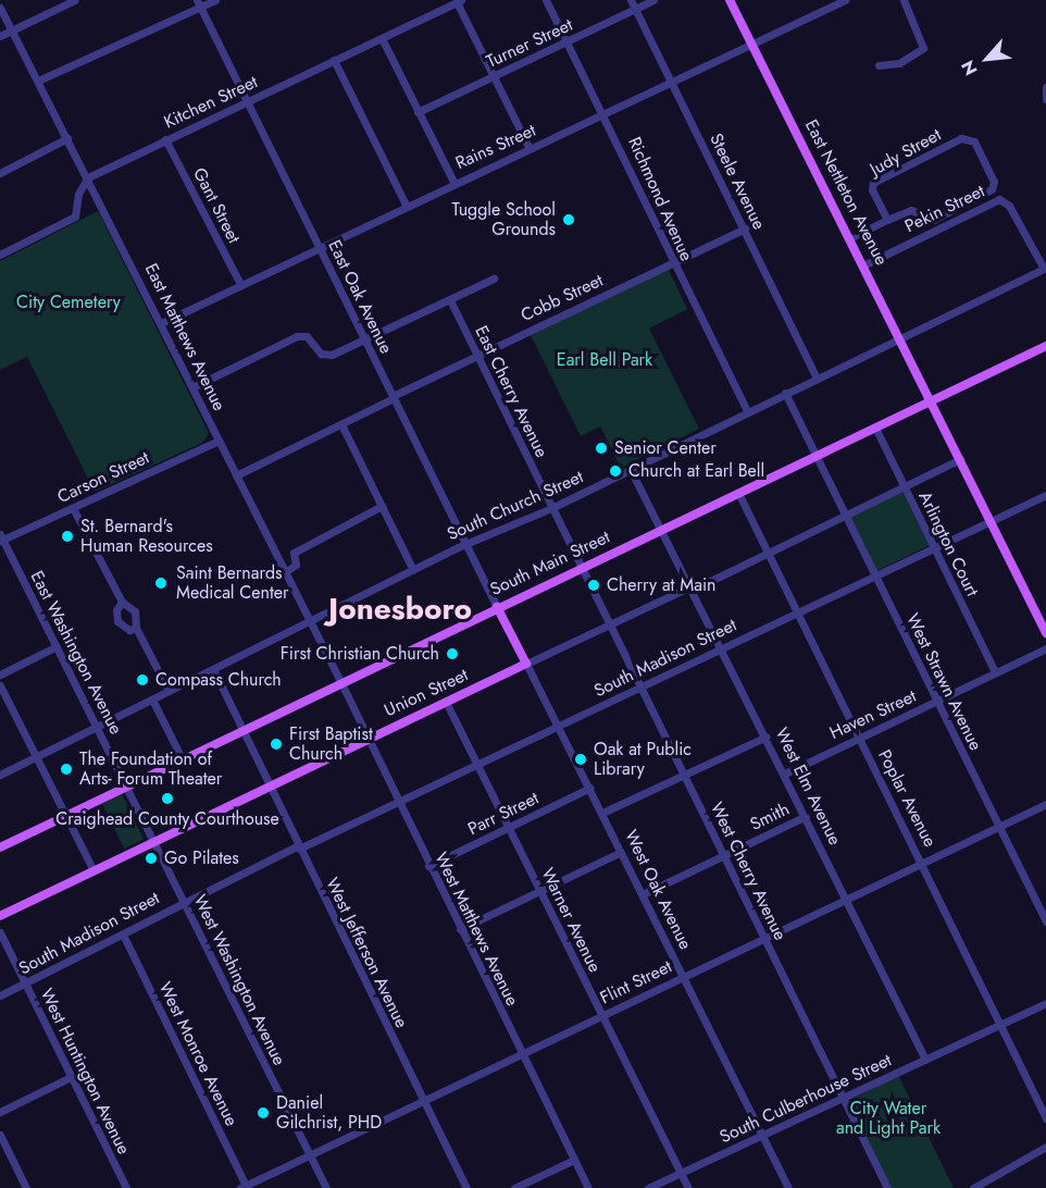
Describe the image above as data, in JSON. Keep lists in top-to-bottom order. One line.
{"streets":{"main road":["East Nettleton Avenue","South Main Street","Union Street","West Oak Avenue"],"street":["Turner Street","Kitchen Street","Rains Street","Judy Street","Steele Avenue","Richmond Avenue","Gant Street","Pekin Street","East Oak Avenue","Cobb Street","East Matthews Avenue","East Cherry Avenue","Carson Street","South Church Street","Arlington Court","East Washington Avenue","South Madison Street","West Strawn Avenue","Haven Street","West Elm Avenue","Poplar Avenue","Parr Street","Smith","West Cherry Avenue","Warner Avenue","West Matthews Avenue","West Jefferson Avenue","West Washington Avenue","Flint Street","West Monroe Avenue","West Huntington Avenue","South Culberhouse Street"]},"crossings":[["Turner Street","Steele Avenue"],["Turner Street","Richmond Avenue"],["Kitchen Street","Gant Street"],["Kitchen Street","East Oak Avenue"],["Kitchen Street","East Matthews Avenue"],["Rains Street","Steele Avenue"],["Rains Street","East Nettleton Avenue"],["Rains Street","Richmond Avenue"],["Rains Street","Gant Street"],["Rains Street","East Oak Avenue"],["Rains Street","East Matthews Avenue"],["Judy Street","East Nettleton Avenue"],["Steele Avenue","Cobb Street"],["Steele Avenue","South Church Street"],["East Nettleton Avenue","Pekin Street"],["East Nettleton Avenue","South Church Street"],["East Nettleton Avenue","South Main Street"],["East Nettleton Avenue","South Madison Street"],["East Nettleton Avenue","Union Street"],["Richmond Avenue","Cobb Street"],["Richmond Avenue","South Church Street"],["Pekin Street","South Church Street"],["East Oak Avenue","Cobb Street"],["East Oak Avenue","South Church Street"],["East Oak Avenue","South Main Street"],["East Oak Avenue","West Oak Avenue"],["Cobb Street","East Matthews Avenue"],["Cobb Street","East Cherry Avenue"],["East Matthews Avenue","Carson Street"],["East Matthews Avenue","South Church Street"],["East Matthews Avenue","South Main Street"],["East Matthews Avenue","West Matthews Avenue"],["East Cherry Avenue","South Church Street"],["East Cherry Avenue","South Main Street"],["East Cherry Avenue","West Cherry Avenue"],["Carson Street","East Washington Avenue"],["South Church Street","East Washington Avenue"],["South Church Street","West Strawn Avenue"],["South Church Street","West Elm Avenue"],["South Church Street","West Jefferson Avenue"],["Arlington Court","South Main Street"],["Arlington Court","South Madison Street"],["Arlington Court","Union Street"],["Arlington Court","Haven Street"],["South Main Street","East Washington Avenue"],["South Main Street","West Strawn Avenue"],["South Main Street","West Elm Avenue"],["South Main Street","Poplar Avenue"],["South Main Street","West Cherry Avenue"],["South Main Street","West Oak Avenue"],["South Main Street","West Matthews Avenue"],["South Main Street","West Jefferson Avenue"],["South Main Street","West Washington Avenue"],["East Washington Avenue","West Washington Avenue"],["South Madison Street","West Strawn Avenue"],["South Madison Street","West Elm Avenue"],["South Madison Street","Poplar Avenue"],["South Madison Street","West Cherry Avenue"],["South Madison Street","West Oak Avenue"],["South Madison Street","Warner Avenue"],["South Madison Street","West Matthews Avenue"],["South Madison Street","West Jefferson Avenue"],["South Madison Street","West Washington Avenue"],["South Madison Street","West Monroe Avenue"],["South Madison Street","West Huntington Avenue"],["West Strawn Avenue","Union Street"],["West Strawn Avenue","Haven Street"],["West Strawn Avenue","Flint Street"],["Union Street","West Elm Avenue"],["Union Street","Poplar Avenue"],["Union Street","West Cherry Avenue"],["Union Street","West Oak Avenue"],["Union Street","Warner Avenue"],["Union Street","West Matthews Avenue"],["Union Street","West Jefferson Avenue"],["Union Street","West Washington Avenue"],["Haven Street","West Elm Avenue"],["Haven Street","Poplar Avenue"],["West Elm Avenue","Smith"],["West Elm Avenue","Flint Street"],["West Elm Avenue","South Culberhouse Street"],["Poplar Avenue","Flint Street"],["Poplar Avenue","South Culberhouse Street"],["Parr Street","West Oak Avenue"],["Parr Street","Warner Avenue"],["Parr Street","West Matthews Avenue"],["Smith","West Cherry Avenue"],["Smith","West Oak Avenue"],["West Cherry Avenue","Flint Street"],["West Cherry Avenue","South Culberhouse Street"],["West Oak Avenue","Flint Street"],["West Oak Avenue","South Culberhouse Street"],["Warner Avenue","Flint Street"],["Warner Avenue","South Culberhouse Street"],["West Matthews Avenue","Flint Street"],["West Jefferson Avenue","Flint Street"],["West Washington Avenue","Flint Street"],["Flint Street","West Monroe Avenue"]],"districts":["Jonesboro"],"parks":["City Cemetery","Earl Bell Park","City Water and Light Park"],"places":["Tuggle School Grounds","Senior Center","Church at Earl Bell","St. Bernard's Human Resources","Saint Bernards Medical Center","Cherry at Main","First Christian Church","Compass Church","First Baptist Church","Oak at Public Library","The Foundation of Arts- Forum Theater","Craighead County Courthouse","Go Pilates","Daniel Gilchrist, PHD"],"north":"bottom left"}
